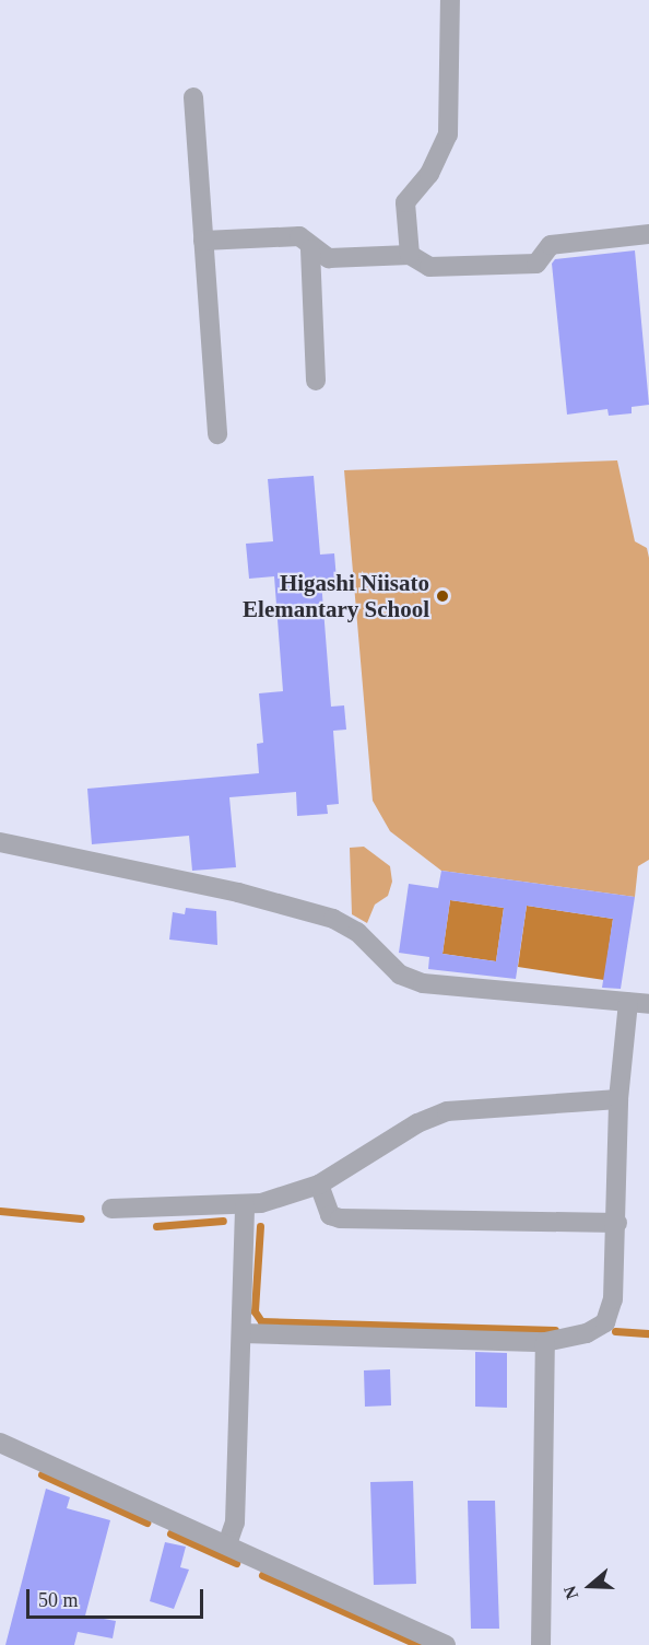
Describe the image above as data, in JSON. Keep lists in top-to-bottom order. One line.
{"places":["Higashi Niisato Elemantary School"],"scale_bar":"50 m","north":"left"}
